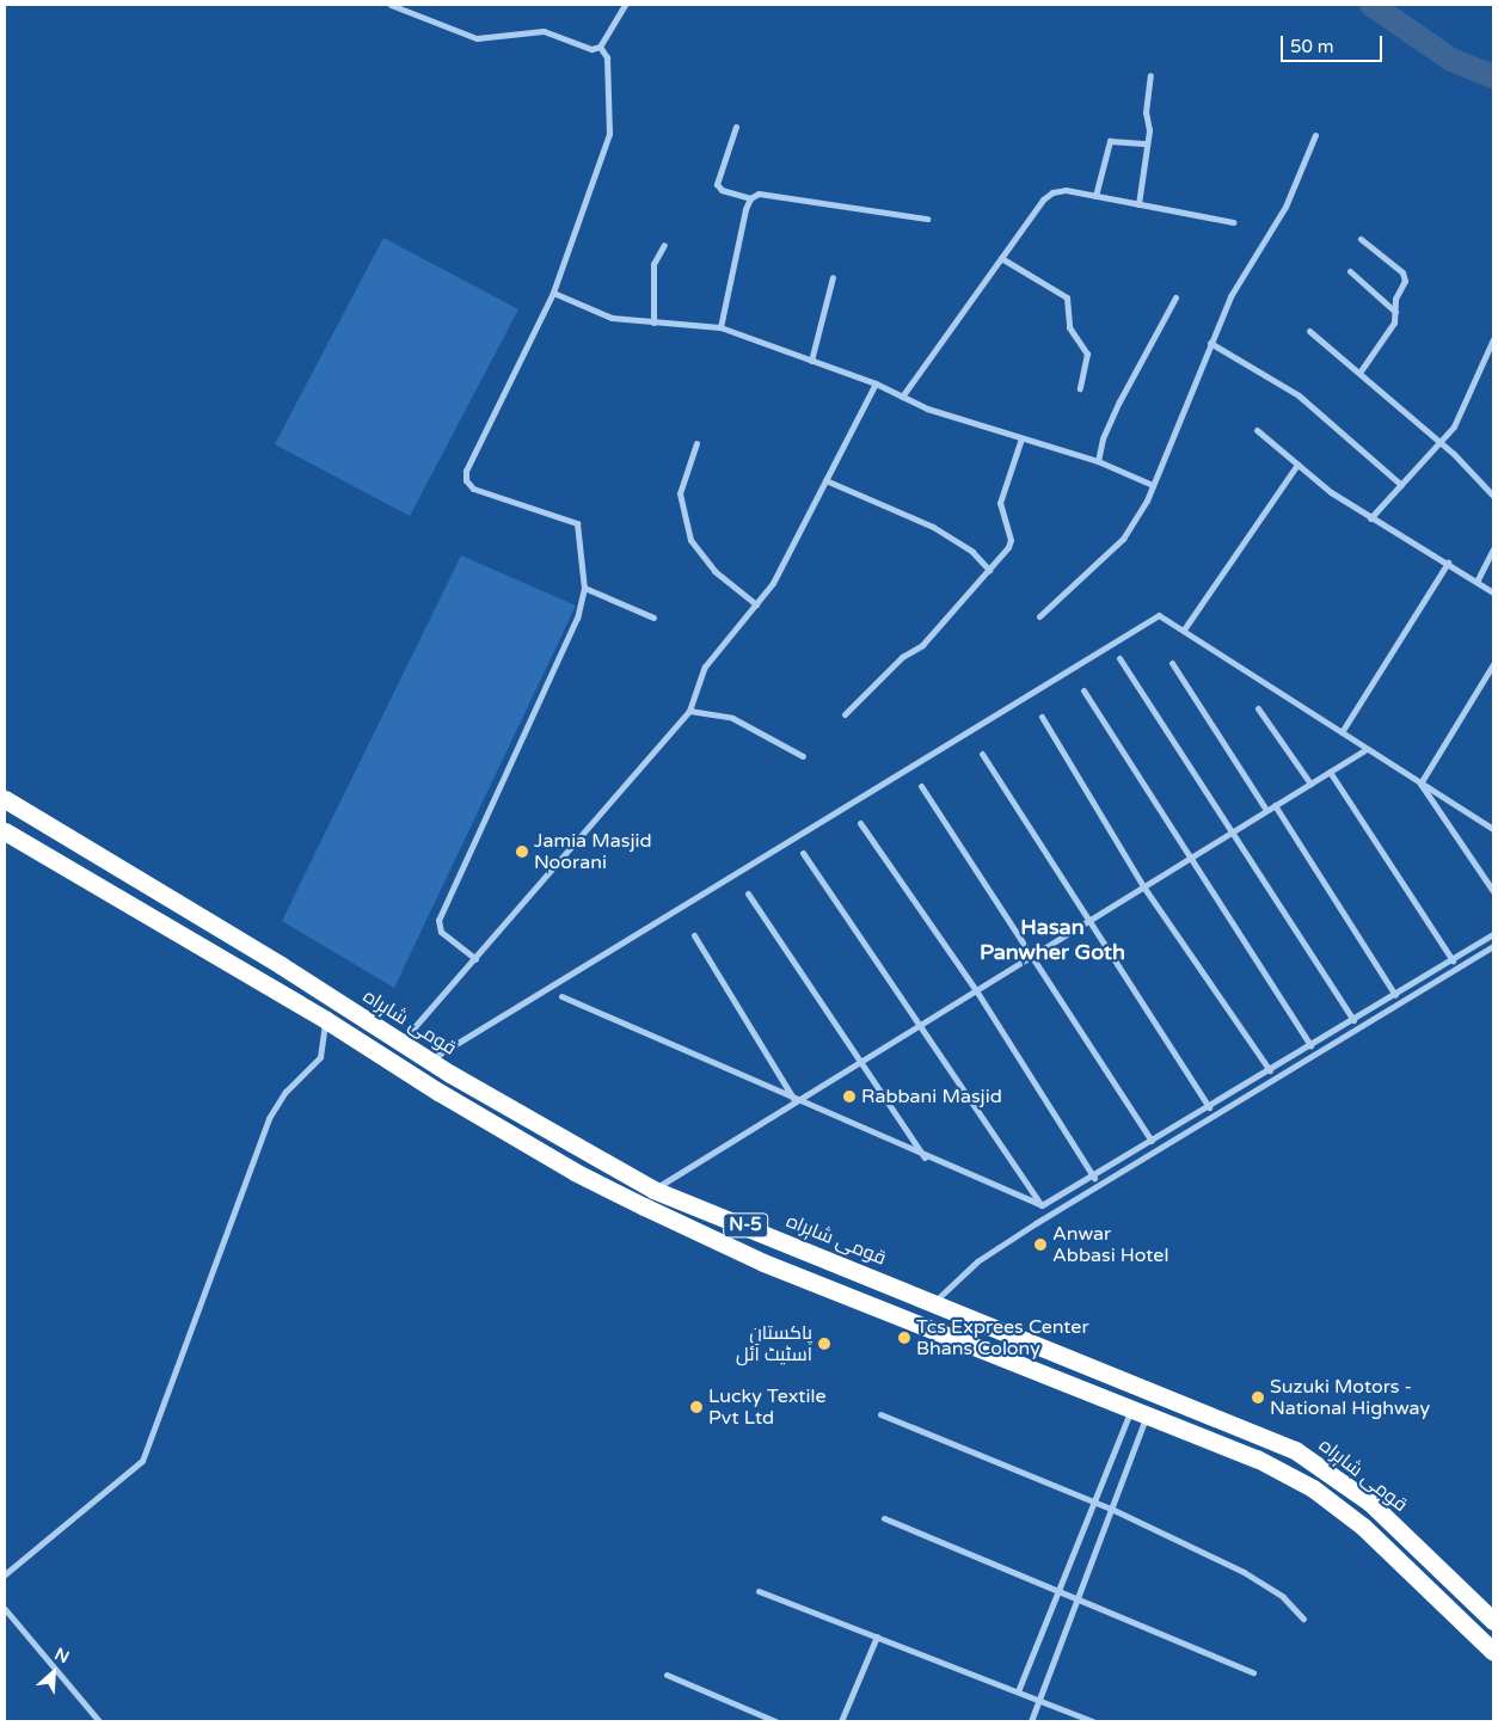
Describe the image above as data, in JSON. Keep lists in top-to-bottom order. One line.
{"streets":{"highway":["قومی شاہراہ","N-5"]},"districts":["Hasan Panwher Goth"],"places":["Jamia Masjid Noorani","Rabbani Masjid","Anwar Abbasi Hotel","Tcs Exprees Center Bhans Colony","پاکستان اسٹیٹ آئل","Suzuki Motors - National Highway","Lucky Textile Pvt Ltd"],"scale_bar":"50 m","north":"top right"}
